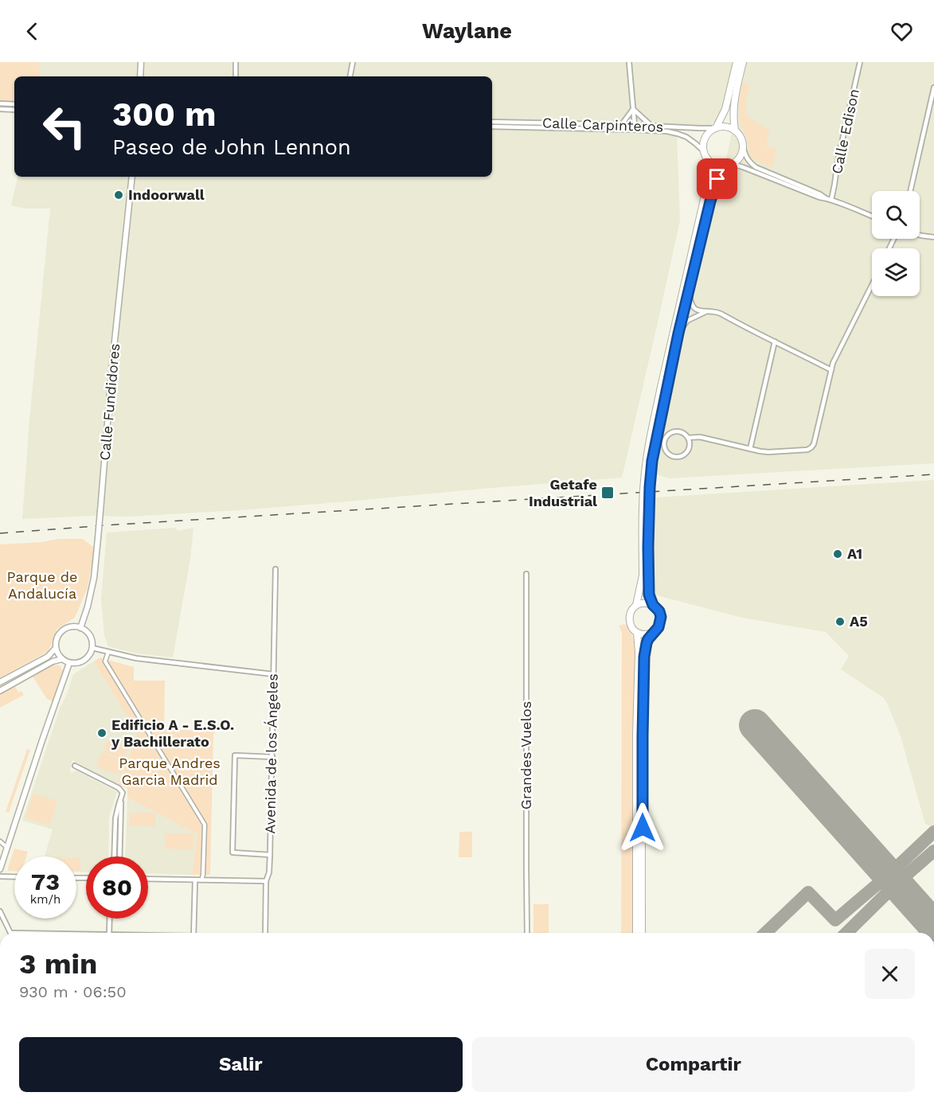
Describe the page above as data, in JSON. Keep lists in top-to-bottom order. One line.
{"streets":{"street":["Calle Carpinteros","Calle Edison","Calle Fundidores","Avenida de los Ángeles","Grandes Vuelos"]},"parks":["Parque de Andalucía","Parque Andres Garcia Madrid"],"places":{"other":["Indoorwall","A1","A5","Edificio A - E.S.O. y Bachillerato"],"transit":["Getafe Industrial"]},"page":{"header":"Waylane","turn":["300 m","Paseo de John Lennon"],"speed":"73 km/h","limit":"80","heading":["3 min","930 m · 06:50"],"buttons":["Salir","Compartir"]}}
